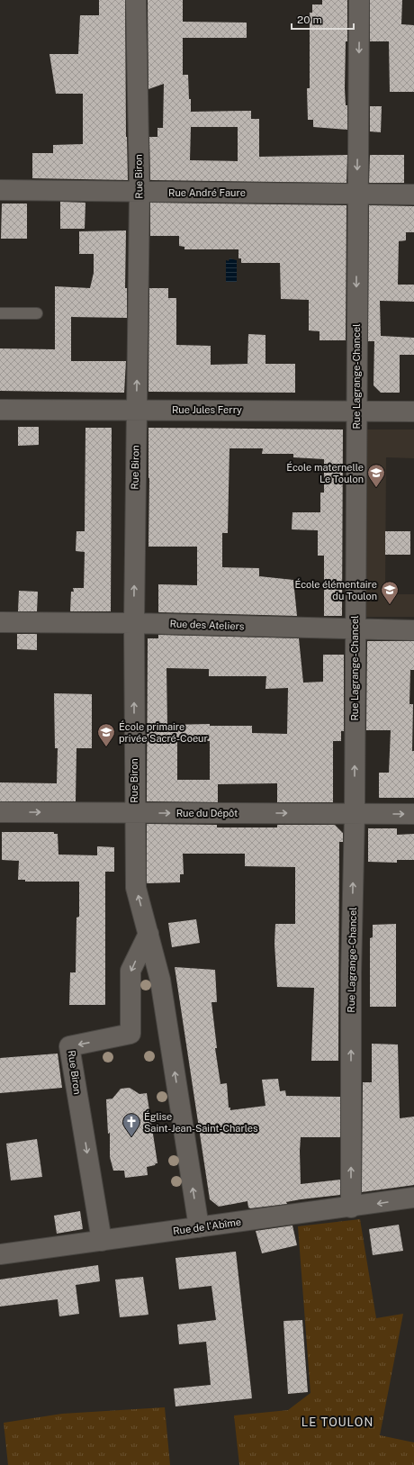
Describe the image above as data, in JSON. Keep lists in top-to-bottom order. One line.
{"streets":{"street":["Rue Biron","Rue André Faure","Rue Lagrange-Chancel","Rue Jules Ferry","Rue des Ateliers","Rue du Dépôt","Rue de l'Abîme"]},"crossings":[["Rue Biron","Rue André Faure"],["Rue Biron","Rue Jules Ferry"],["Rue Biron","Rue des Ateliers"],["Rue Biron","Rue du Dépôt"],["Rue Biron","Rue de l'Abîme"],["Rue André Faure","Rue Lagrange-Chancel"],["Rue Lagrange-Chancel","Rue Jules Ferry"],["Rue Lagrange-Chancel","Rue des Ateliers"],["Rue Lagrange-Chancel","Rue du Dépôt"],["Rue Lagrange-Chancel","Rue de l'Abîme"]],"one_way":["Rue du Dépôt"],"districts":["LE TOULON"],"places":{"school or university":["École maternelle Le Toulon","École élémentaire du Toulon","École primaire privée Sacré-Coeur"],"church":["Église Saint-Jean-Saint-Charles"]},"scale_bar":"20 m"}
